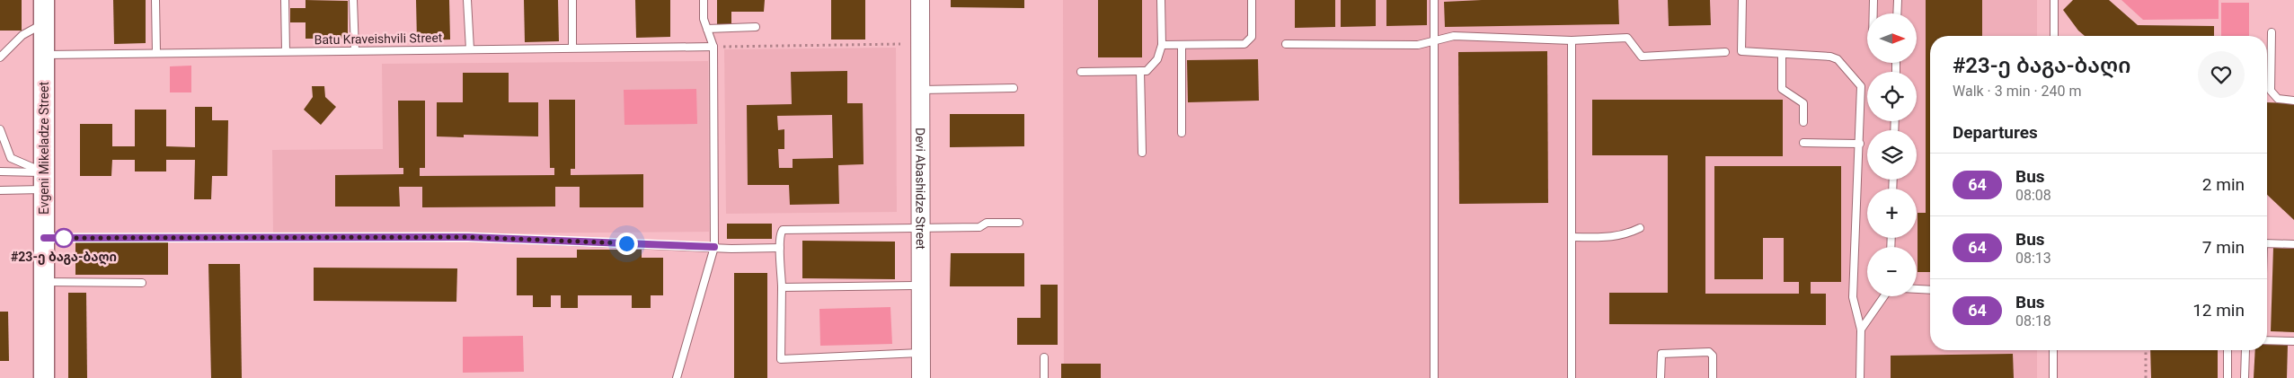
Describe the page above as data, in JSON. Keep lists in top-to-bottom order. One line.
{"streets":{"main road":["Evgeni Mikeladze Street"],"street":["Devi Abashidze Street"],"lane":["Batu Kraveishvili Street"]},"crossings":[["Batu Kraveishvili Street","Evgeni Mikeladze Street"]],"places":["#23-ე ბაგა-ბაღი"],"lines":["bus line 64"],"north":"right","page":{"map_buttons":["+","−"],"heading":[["#23-ე ბაგა-ბაღი","Walk · 3 min · 240 m"],"Departures"],"list":[{"mark":"64","name":"Bus","note":"08:08","value":"2 min"},{"mark":"64","name":"Bus","note":"08:13","value":"7 min"},{"mark":"64","name":"Bus","note":"08:18","value":"12 min"}]}}
